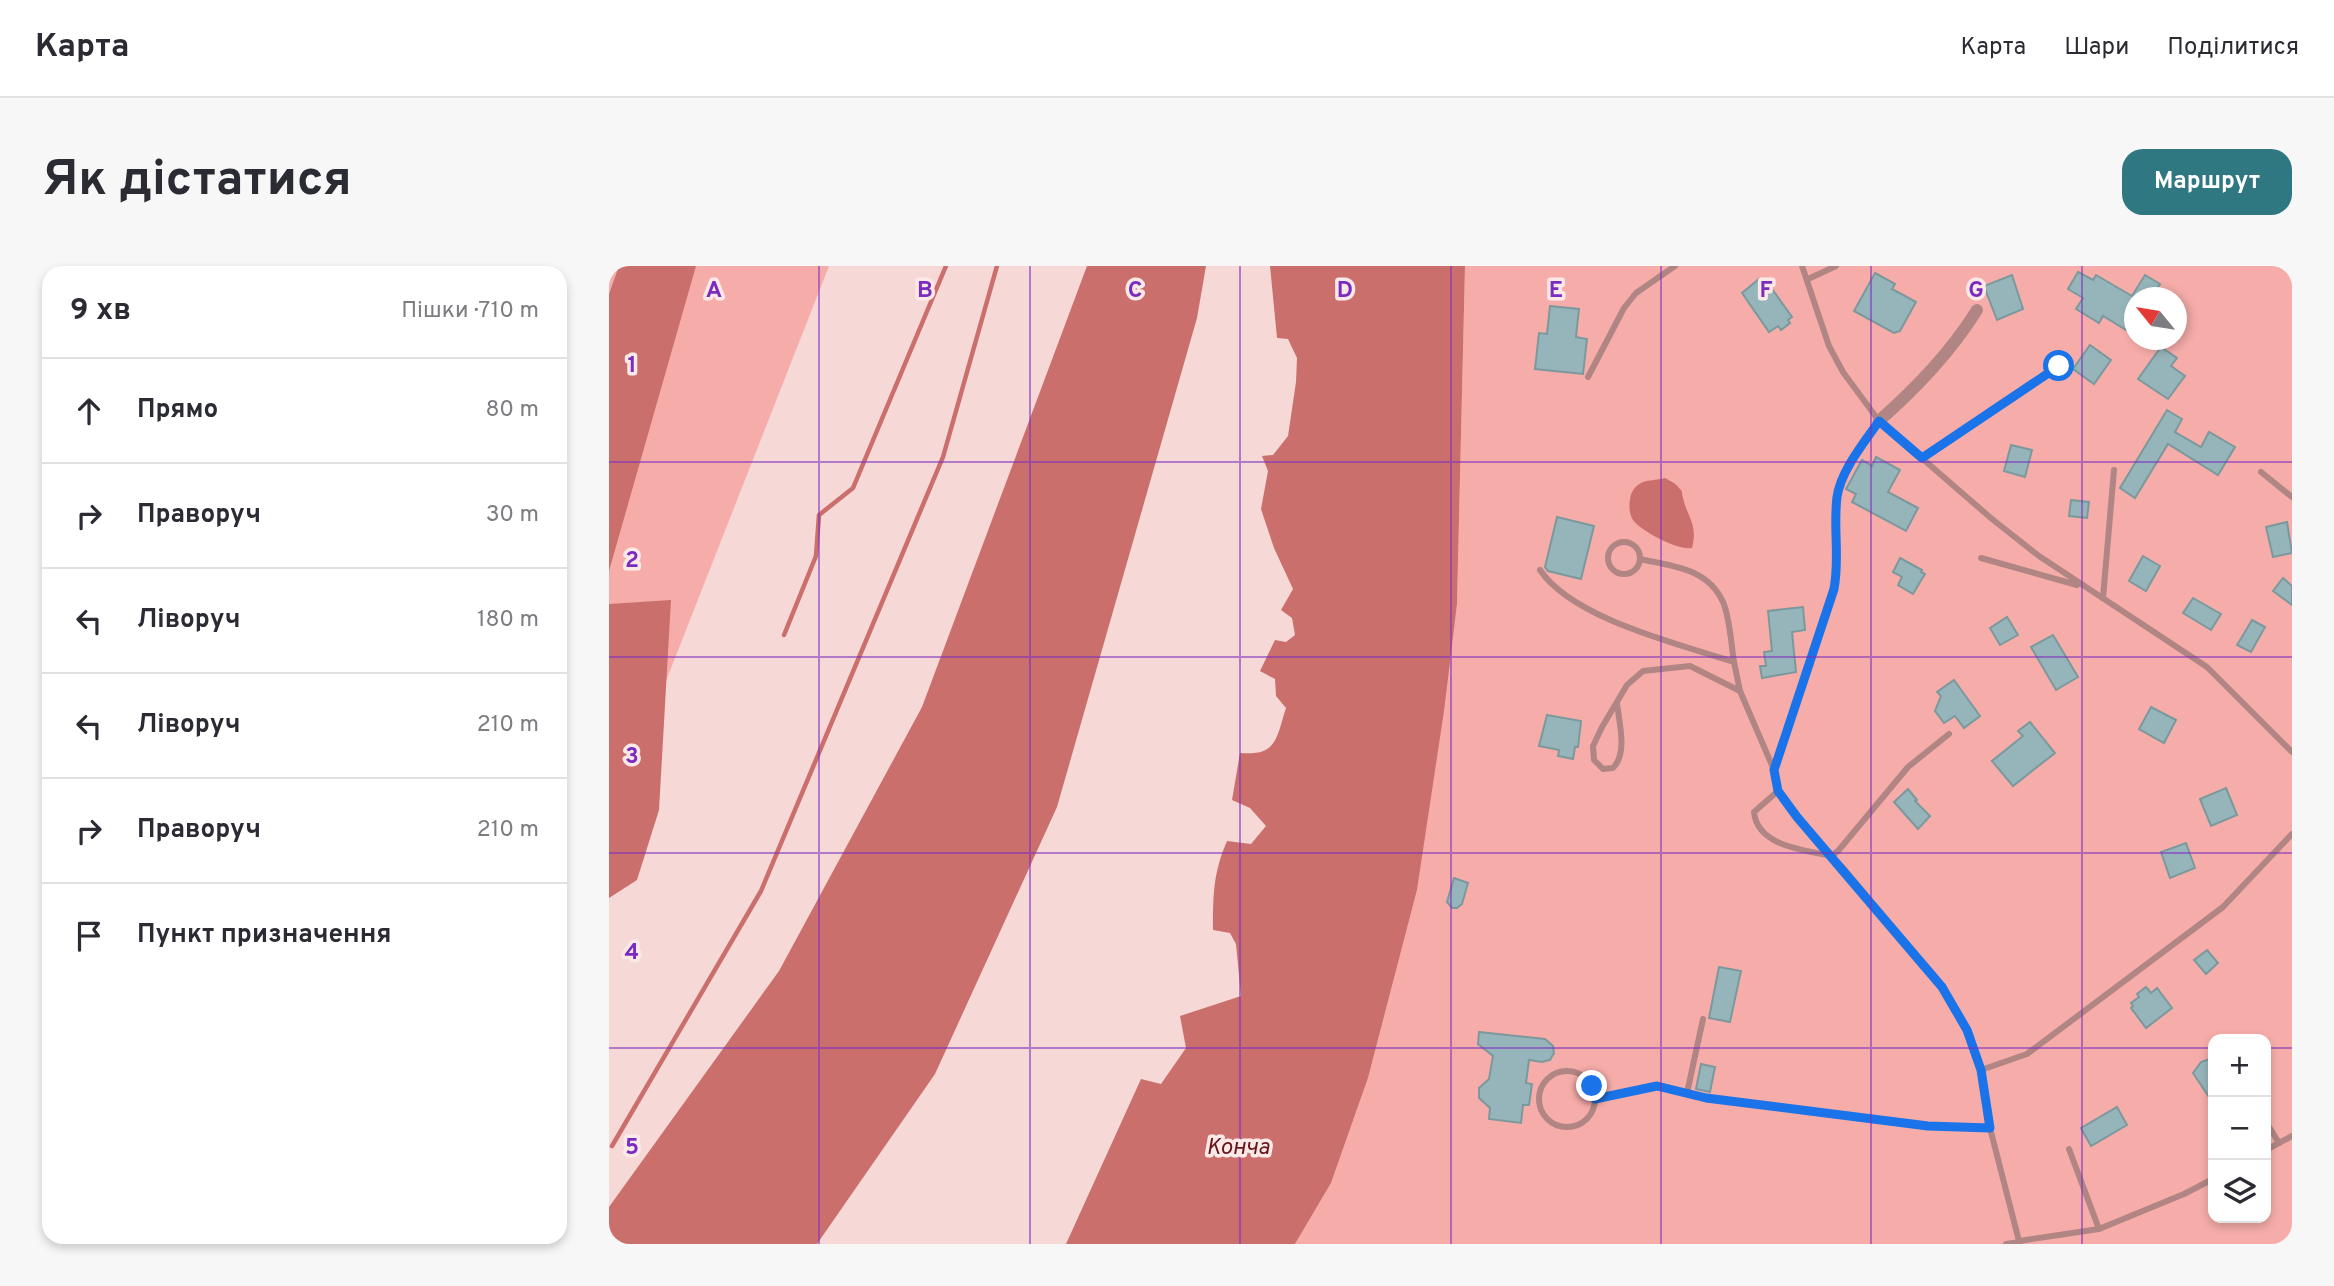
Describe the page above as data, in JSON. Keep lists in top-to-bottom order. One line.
{"water":["Конча"],"north":"top left","page":{"header":"Карта","nav":["Карта","Шари","Поділитися"],"buttons":"Маршрут","title":"Як дістатися","heading":["9 хв","Пішки · 710 m"],"list":[["Прямо","80 m"],["Праворуч","30 m"],["Ліворуч","180 m"],["Ліворуч","210 m"],["Праворуч","210 m"],"Пункт призначення"],"map_buttons":["+","−"]},"grid":{"columns":["A","B","C","D","E","F","G"],"rows":["1","2","3","4","5"]}}
